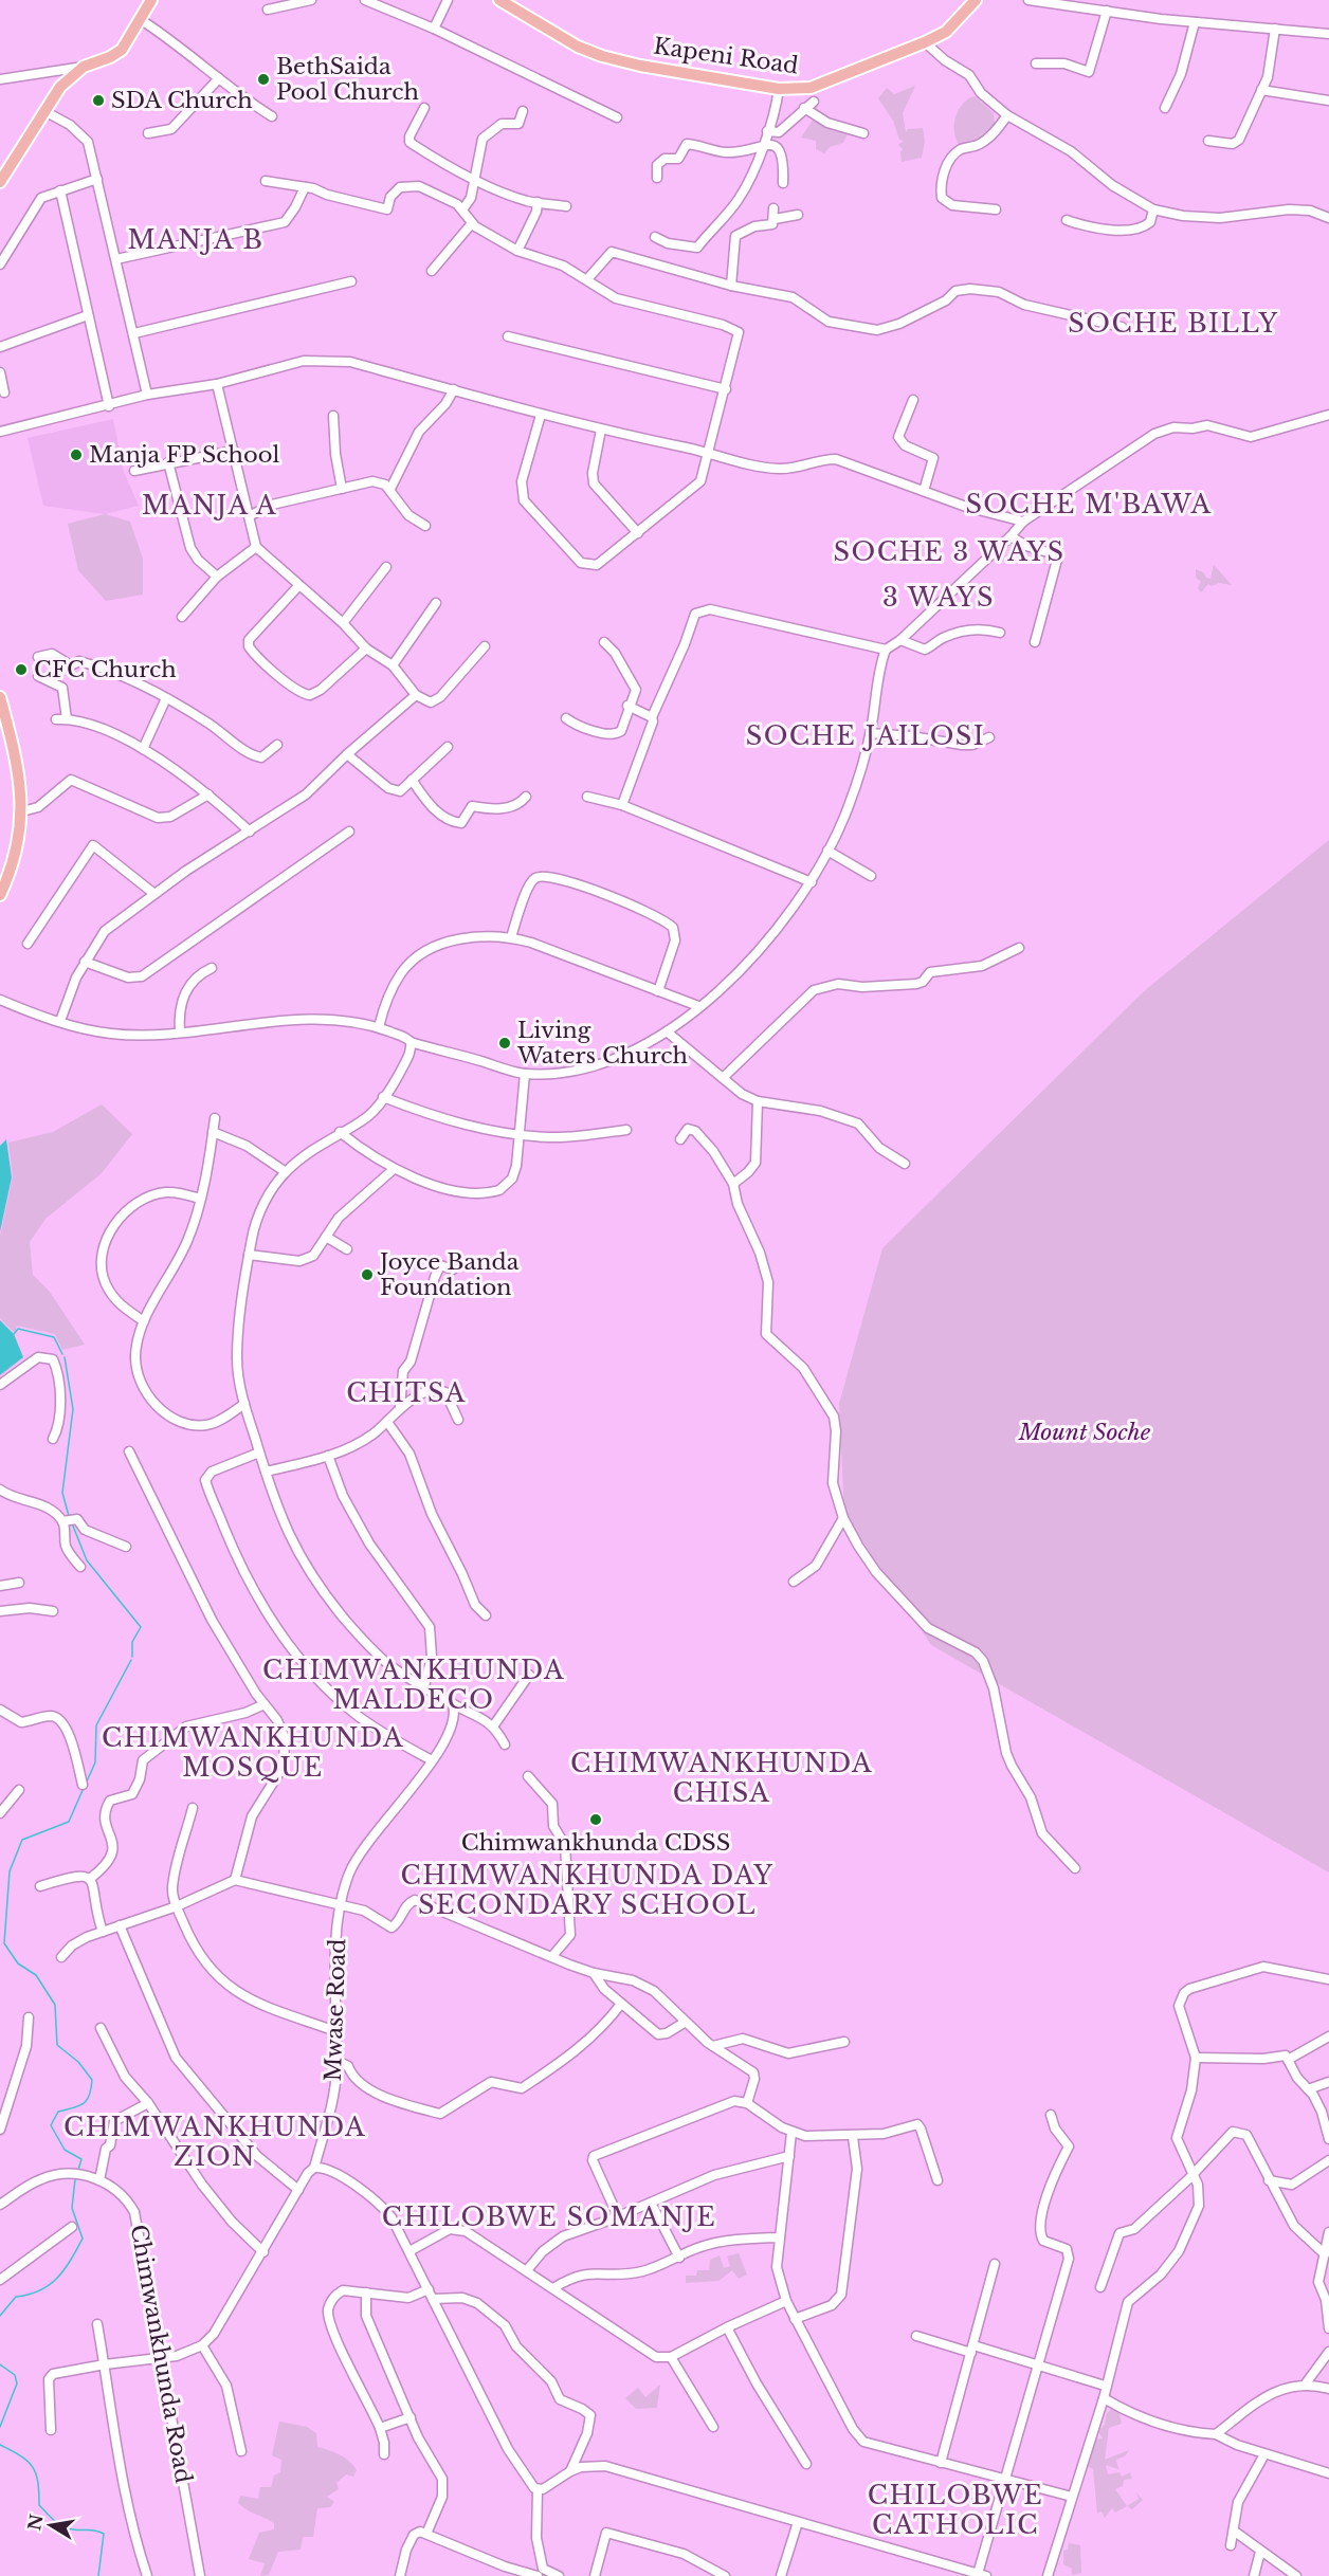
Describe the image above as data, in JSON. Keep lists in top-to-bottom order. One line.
{"streets":{"main road":["Kapeni Road"],"street":["Mwase Road","Chimwankhunda Road"]},"crossings":[["Mwase Road","Chimwankhunda Road"]],"districts":["MANJA B","SOCHE BILLY","SOCHE M'BAWA","MANJA A","SOCHE 3 WAYS","3 WAYS","SOCHE JAILOSI","CHITSA","CHIMWANKHUNDA MALDECO","CHIMWANKHUNDA MOSQUE","CHIMWANKHUNDA CHISA","CHIMWANKHUNDA DAY SECONDARY SCHOOL","CHIMWANKHUNDA ZION","CHILOBWE SOMANJE","CHILOBWE CATHOLIC"],"parks":["Mount Soche"],"places":["BethSaida Pool Church","SDA Church","Manja FP School","CFC Church","Living Waters Church","Joyce Banda Foundation","Chimwankhunda CDSS"],"north":"left"}
